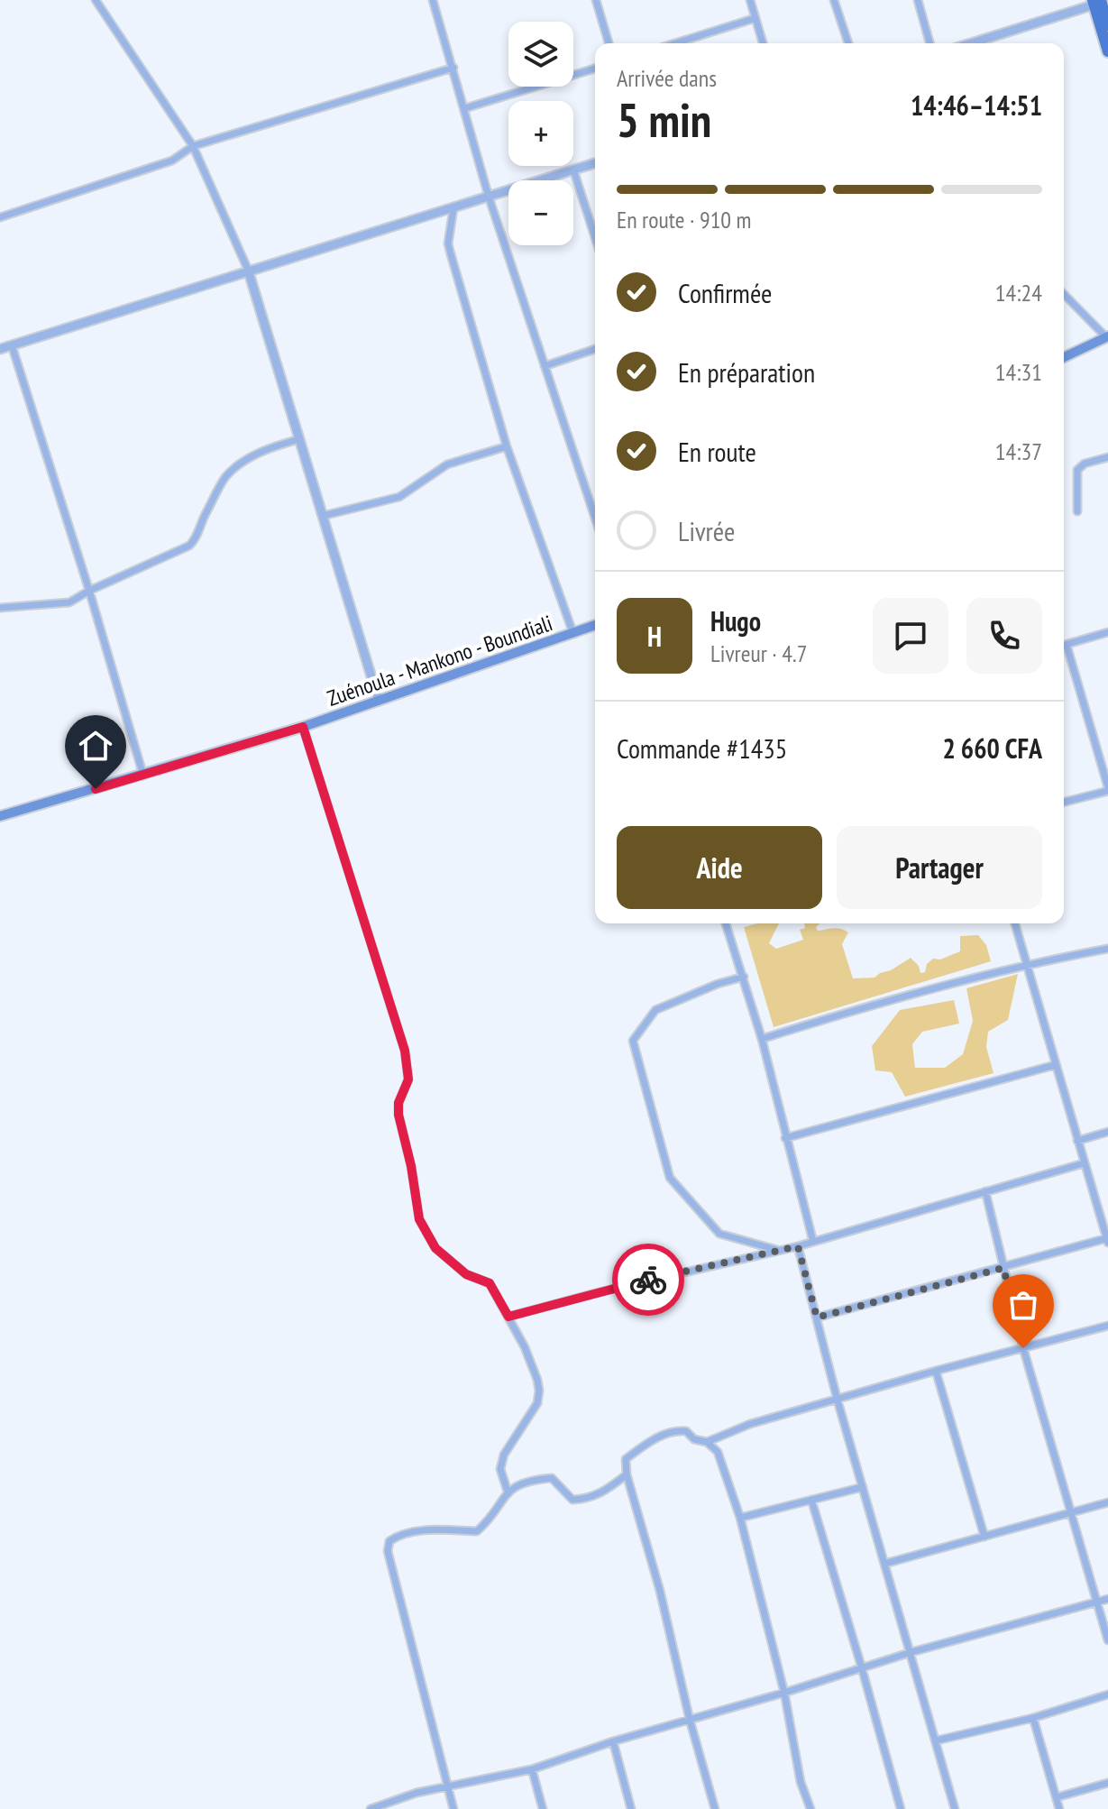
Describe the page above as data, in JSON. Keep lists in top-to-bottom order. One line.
{"streets":{"main road":["Zuénoula - Mankono - Boundiali"]},"page":{"map_buttons":["+","−"],"heading":["5 min","Arrivée dans","14:46–14:51"],"panel":["Hugo","Livreur · 4.7","Commande #1435","2 660 CFA"],"bar":"En route · 910 m","list":[["Confirmée","14:24"],["En préparation","14:31"],["En route","14:37"],"Livrée"],"round":"H","buttons":["Aide","Partager"]}}
